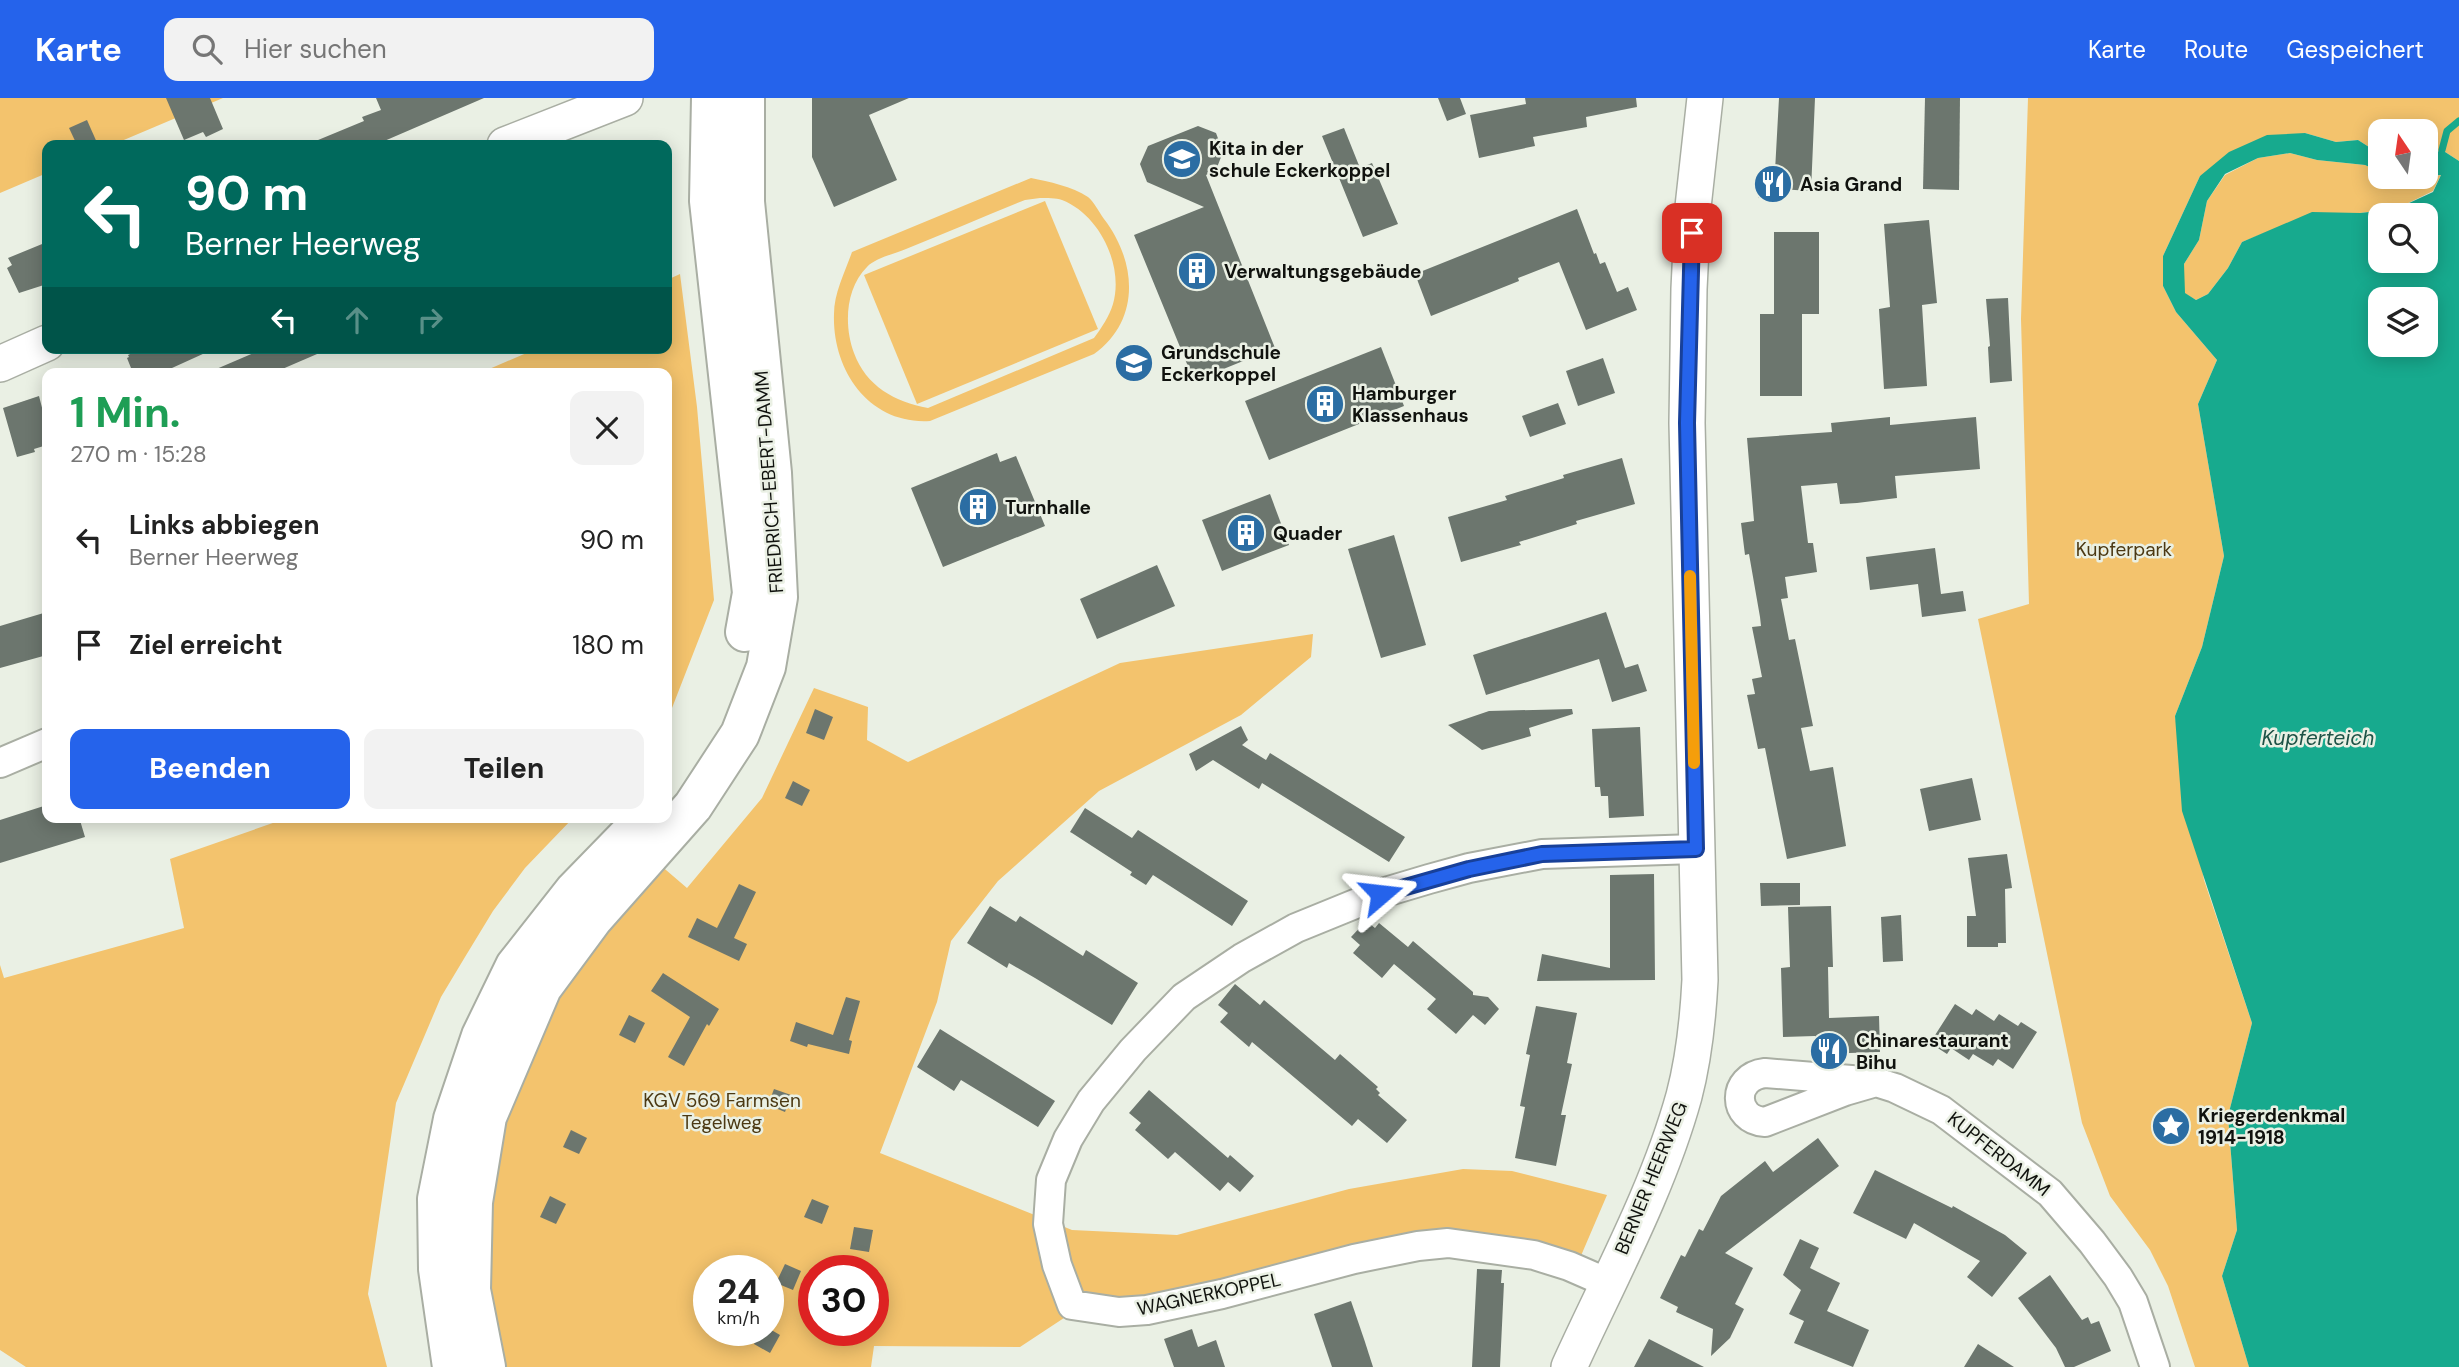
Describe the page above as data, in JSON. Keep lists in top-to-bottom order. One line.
{"streets":{"main road":["FRIEDRICH-EBERT-DAMM"],"street":["KUPFERDAMM","BERNER HEERWEG","WAGNERKOPPEL"]},"crossings":[["BERNER HEERWEG","WAGNERKOPPEL"]],"water":["Kupferteich"],"parks":["Kupferpark","KGV 569 Farmsen Tegelweg"],"places":{"school or university":["Kita in der schule Eckerkoppel","Grundschule Eckerkoppel"],"restaurant":["Asia Grand","Chinarestaurant Bihu"],"building":["Verwaltungsgebäude","Hamburger Klassenhaus","Turnhalle","Quader"],"place":["Kriegerdenkmal 1914-1918"]},"north":"top","page":{"header":"Karte","search":"Hier suchen","nav":["Karte","Route","Gespeichert"],"turn":["90 m","Berner Heerweg"],"heading":["1 Min.","270 m · 15:28"],"list":[{"name":"Links abbiegen","note":"Berner Heerweg","value":"90 m"},{"name":"Ziel erreicht","value":"180 m"}],"buttons":["Beenden","Teilen"],"speed":"24 km/h","limit":"30"}}
